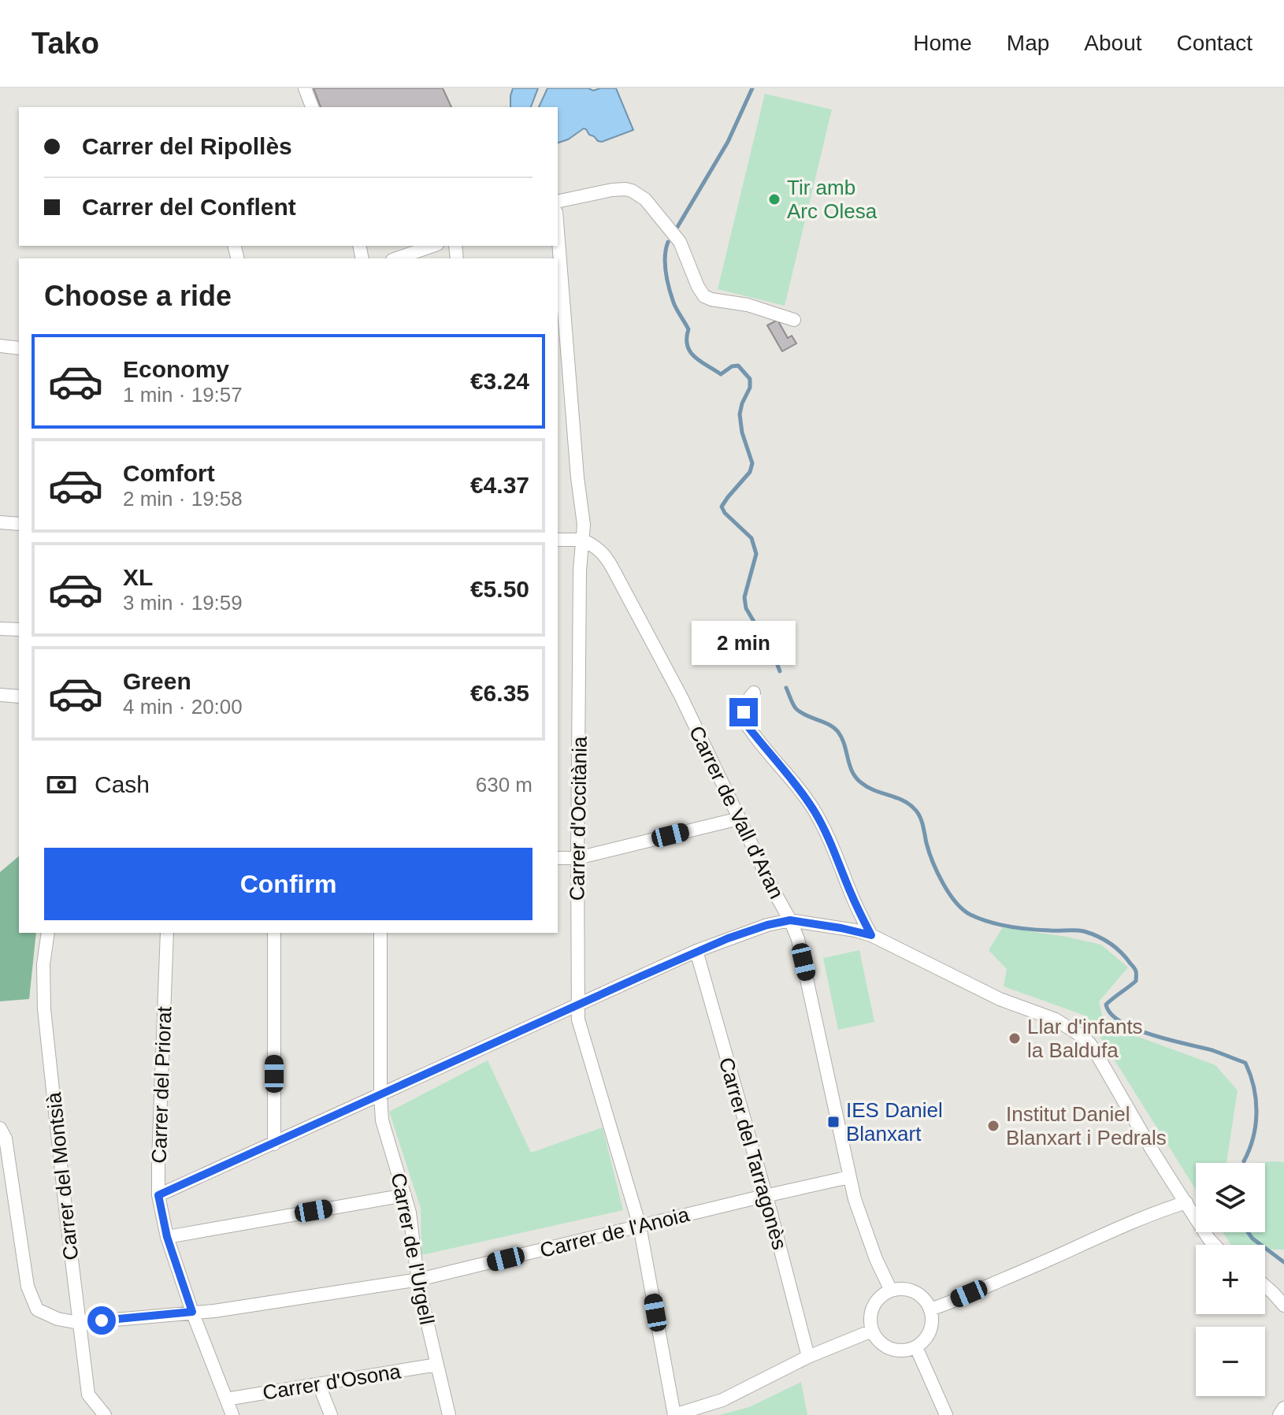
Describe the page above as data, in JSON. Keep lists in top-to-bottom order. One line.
{"streets":{"street":["Carrer de Vall d'Aran","Carrer d'Occitània","Carrer del Priorat","Carrer del Tarragonès","Carrer del Montsià","Carrer de l'Anoia","Carrer de l'Urgell","Carrer d'Osona"]},"crossings":[["Carrer de Vall d'Aran","Carrer d'Occitània"],["Carrer de Vall d'Aran","Carrer de l'Anoia"],["Carrer d'Occitània","Carrer de l'Anoia"],["Carrer del Priorat","Carrer de l'Anoia"],["Carrer del Priorat","Carrer d'Osona"],["Carrer del Tarragonès","Carrer de l'Anoia"],["Carrer del Montsià","Carrer de l'Anoia"],["Carrer de l'Anoia","Carrer de l'Urgell"],["Carrer de l'Urgell","Carrer d'Osona"]],"places":{"other":["Tir amb Arc Olesa","Llar d'infants la Baldufa","Institut Daniel Blanxart i Pedrals"],"transit":["IES Daniel Blanxart"]},"page":{"header":"Tako","nav":["Home","Map","About","Contact"],"banner":["Carrer del Ripollès","Carrer del Conflent"],"heading":"Choose a ride","list":[{"name":"Economy","note":"1 min · 19:57","value":"€3.24"},{"name":"Comfort","note":"2 min · 19:58","value":"€4.37"},{"name":"XL","note":"3 min · 19:59","value":"€5.50"},{"name":"Green","note":"4 min · 20:00","value":"€6.35"}],"bubble":"2 min","pay":["Cash","630 m"],"buttons":"Confirm","map_buttons":["+","−"]}}
